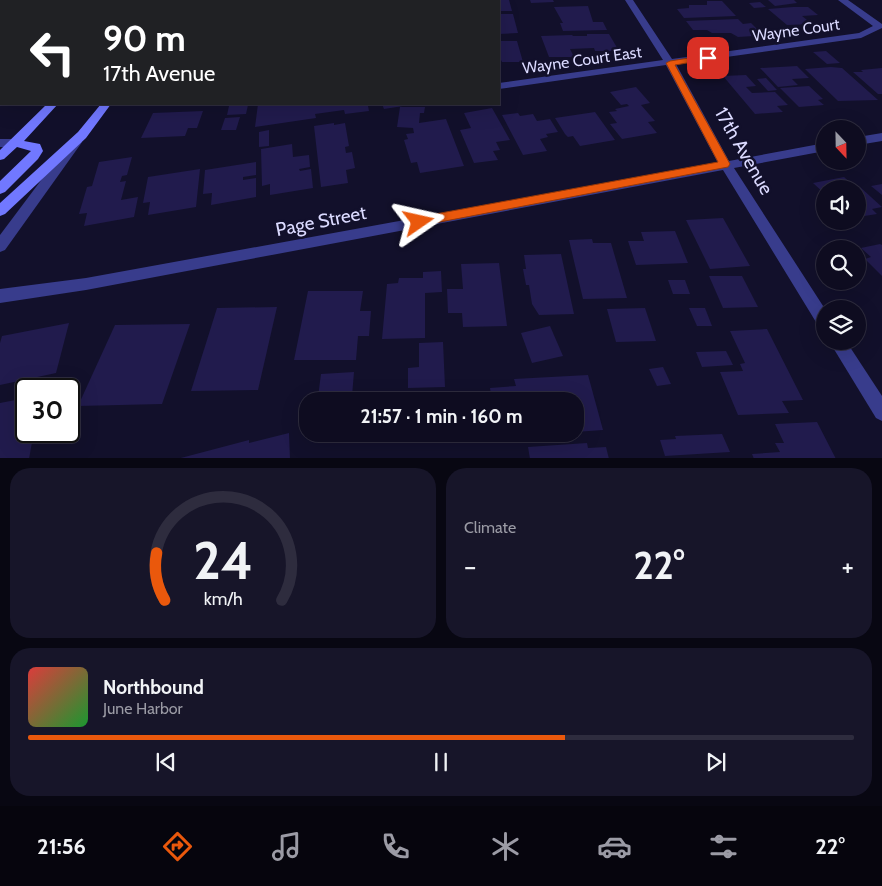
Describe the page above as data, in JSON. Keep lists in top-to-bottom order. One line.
{"streets":{"street":["Wayne Court","Wayne Court East","17th Avenue","Page Street"]},"crossings":[["Wayne Court","Wayne Court East"],["Wayne Court","17th Avenue"],["Wayne Court East","17th Avenue"],["17th Avenue","Page Street"]],"north":"bottom","page":{"turn":["90 m","17th Avenue"],"limit":"30","trip":"21:57 · 1 min · 160 m","tile":"Climate","heat":["−","22°","+"],"song":["Northbound","June Harbor"],"tabs":["21:56","22°"],"gauge":["24","km/h"]}}
